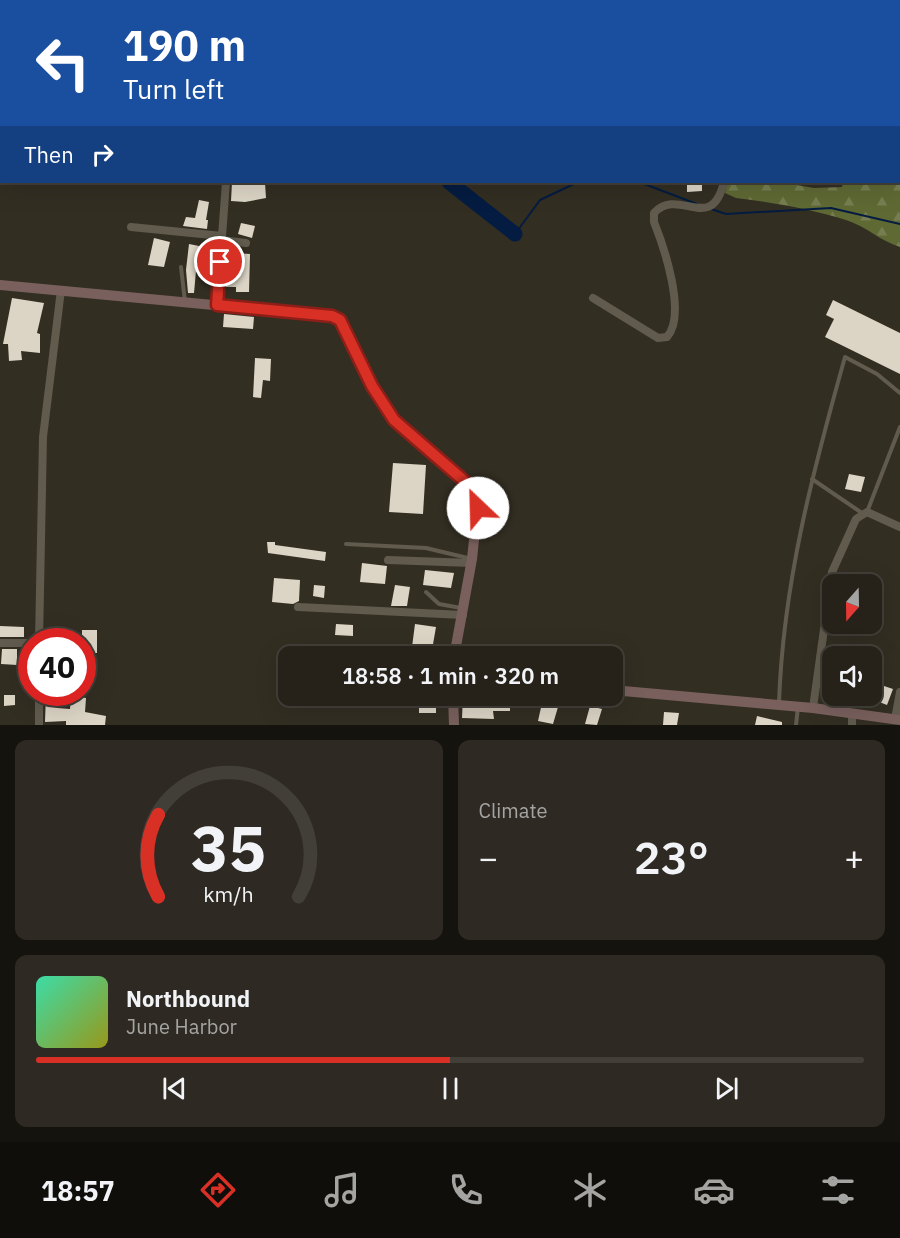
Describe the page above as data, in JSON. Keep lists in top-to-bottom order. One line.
{"north":"bottom","page":{"turn":["190 m","Turn left"],"then":"Then","limit":"40","trip":"18:58 · 1 min · 320 m","tile":"Climate","heat":["−","23°","+"],"song":["Northbound","June Harbor"],"tabs":"18:57","gauge":["35","km/h"]}}
